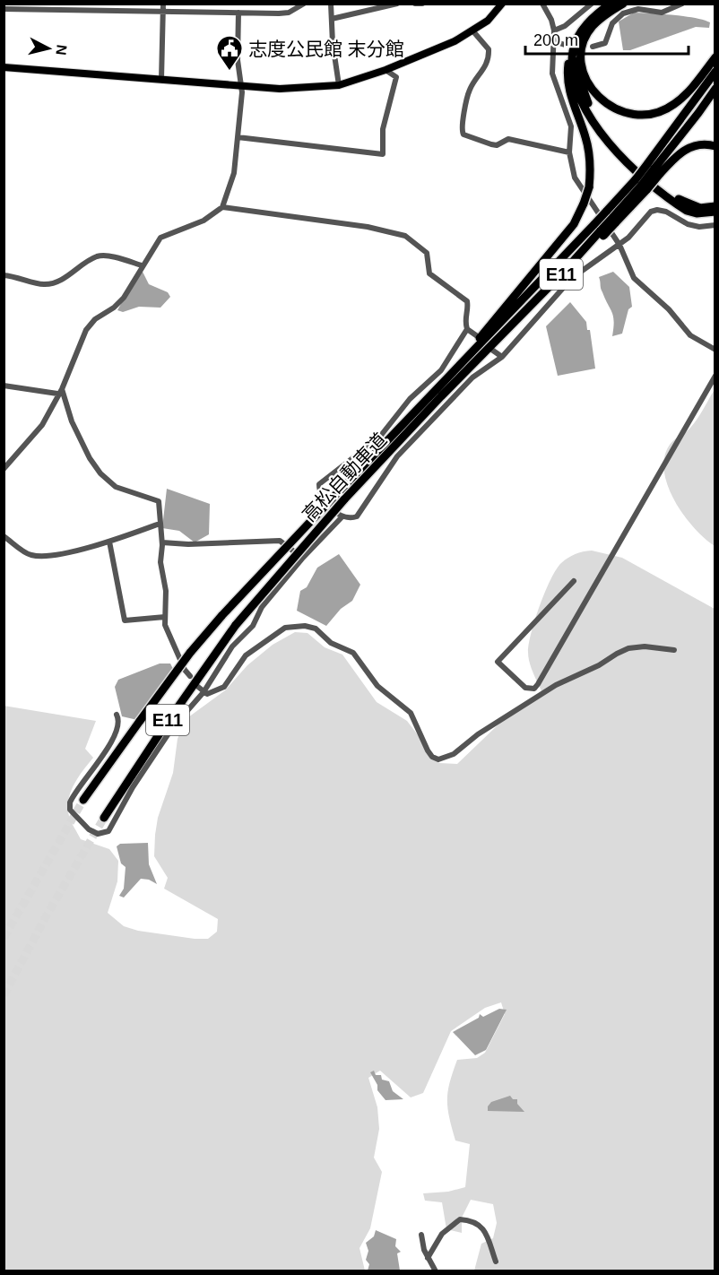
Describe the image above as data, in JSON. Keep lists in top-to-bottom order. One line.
{"streets":{"highway":["E11","高松自動車道"]},"crossings":[["E11","高松自動車道"]],"places":{"public building":["志度公民館 末分館"]},"scale_bar":"200 m","north":"right"}
